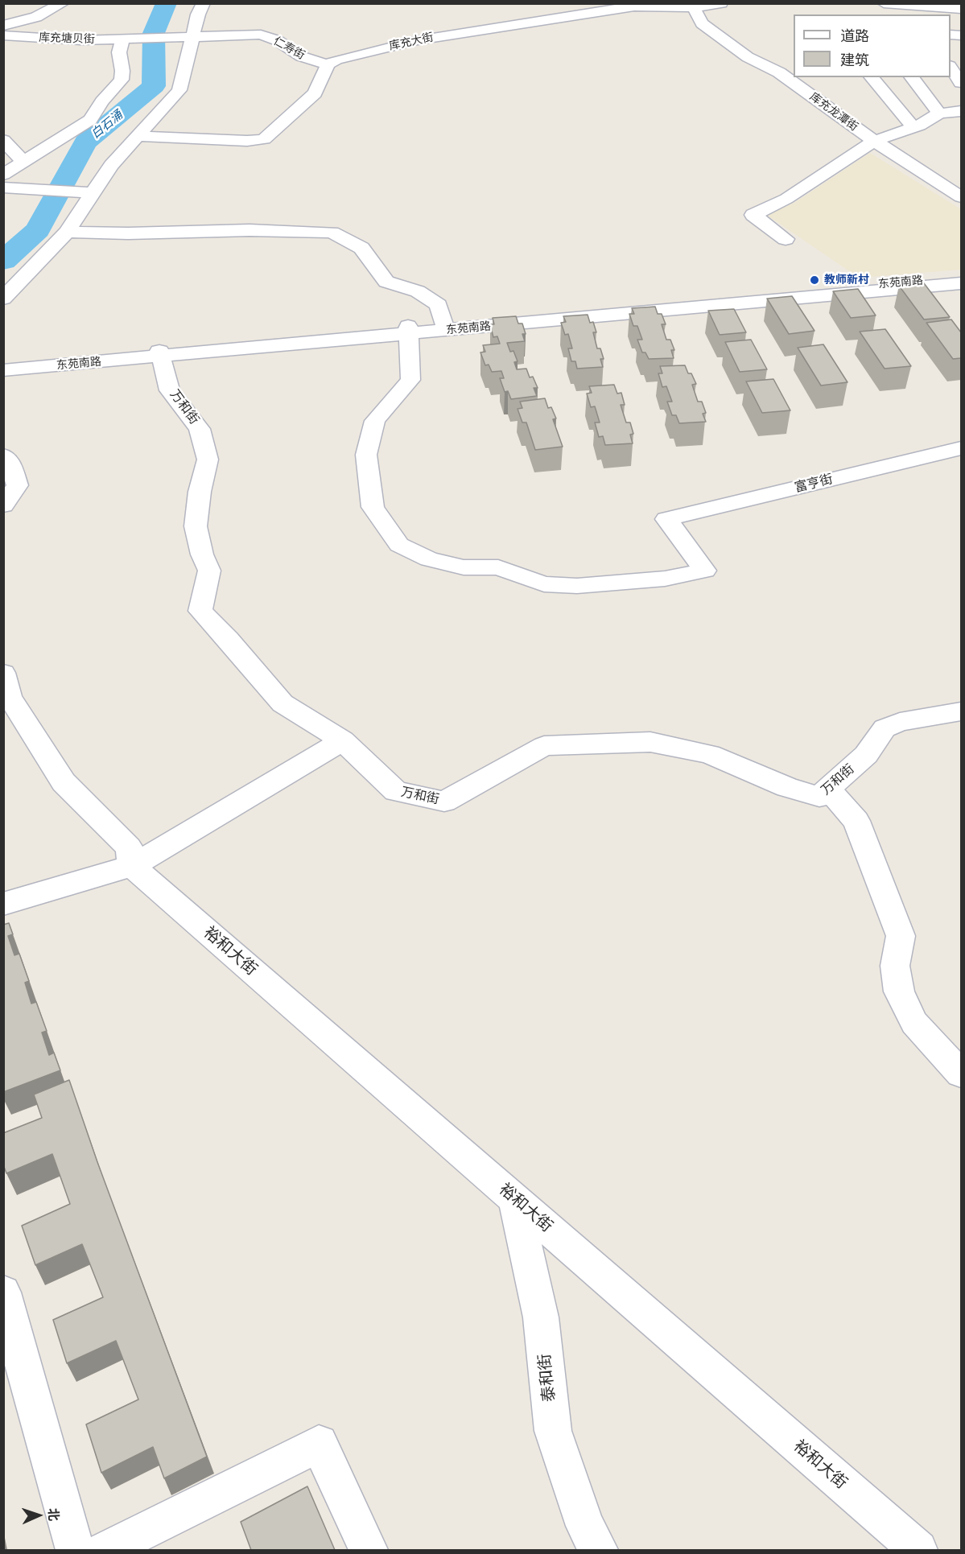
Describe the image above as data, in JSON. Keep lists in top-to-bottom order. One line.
{"streets":{"street":["库充塘贝街","库充大街","仁寿街","库充龙潭街","东苑南路","万和街","富亨街","裕和大街","泰和街"]},"crossings":[["库充塘贝街","仁寿街"],["库充大街","仁寿街"],["库充大街","库充龙潭街"],["东苑南路","万和街"],["东苑南路","富亨街"],["裕和大街","泰和街"]],"water":["白石涌"],"places":["教师新村"],"legend":["道路","建筑"],"north":"right"}
